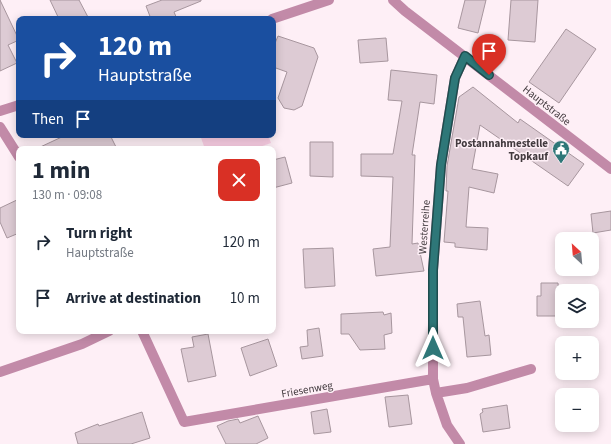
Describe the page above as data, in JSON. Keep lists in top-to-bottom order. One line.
{"streets":{"street":["Hauptstraße","Westerreihe","Friesenweg"]},"crossings":[["Hauptstraße","Westerreihe"],["Westerreihe","Friesenweg"]],"places":{"public building":["Postannahmestelle Topkauf"]},"north":"top left","page":{"turn":["120 m","Hauptstraße"],"then":"Then","heading":["1 min","130 m · 09:08"],"list":[{"name":"Turn right","note":"Hauptstraße","value":"120 m"},{"name":"Arrive at destination","value":"10 m"}],"map_buttons":["+","−"]}}
